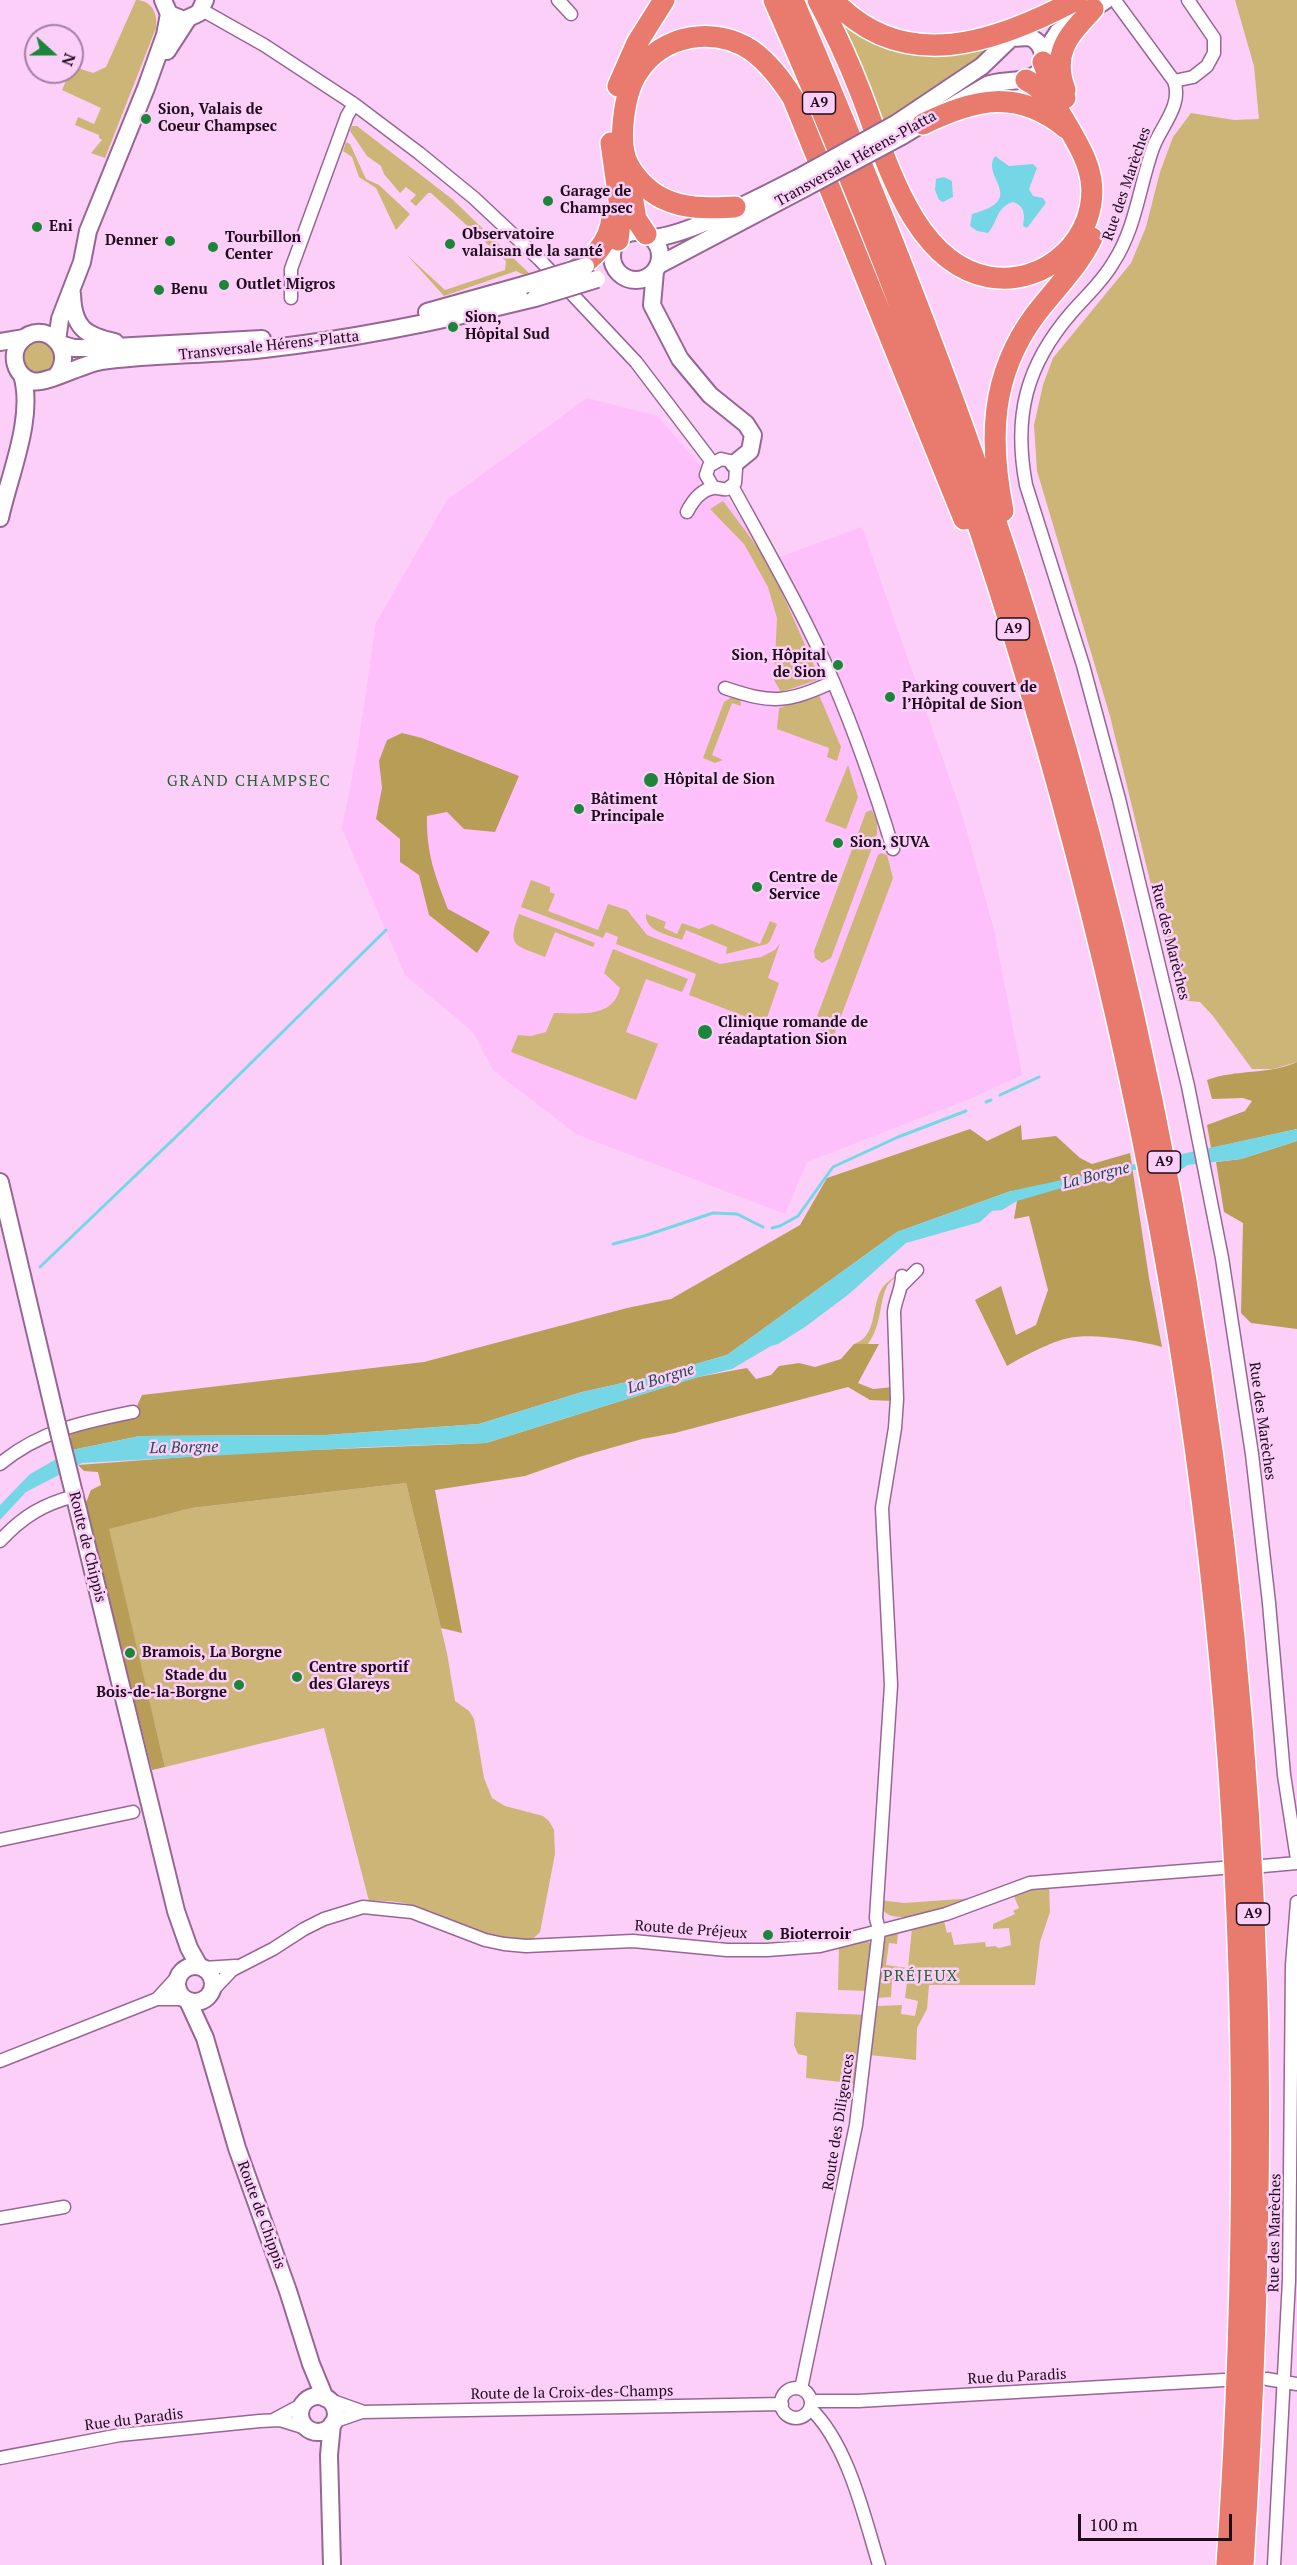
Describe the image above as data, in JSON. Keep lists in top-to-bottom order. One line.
{"streets":{"highway":["A9"],"street":["Transversale Hérens-Platta","Rue des Marèches","Route de Chippis","Route de Préjeux","Route des Diligences","Rue du Paradis","Route de la Croix-des-Champs"]},"crossings":[["Route de Chippis","Route de Préjeux"],["Route de Chippis","Rue du Paradis"],["Route de Chippis","Route de la Croix-des-Champs"],["Route de Préjeux","Route des Diligences"],["Route des Diligences","Rue du Paradis"],["Route des Diligences","Route de la Croix-des-Champs"],["Rue du Paradis","Route de la Croix-des-Champs"]],"districts":["GRAND CHAMPSEC","PRÉJEUX"],"water":["La Borgne"],"places":["Sion, Valais de Coeur Champsec","Garage de Champsec","Eni","Denner","Observatoire valaisan de la santé","Tourbillon Center","Outlet Migros","Benu","Sion, Hôpital Sud","Sion, Hôpital de Sion","Parking couvert de l’Hôpital de Sion","Hôpital de Sion","Bâtiment Principale","Sion, SUVA","Centre de Service","Clinique romande de réadaptation Sion","Bramois, La Borgne","Centre sportif des Glareys","Stade du Bois-de-la-Borgne","Bioterroir"],"scale_bar":"100 m","north":"right"}
